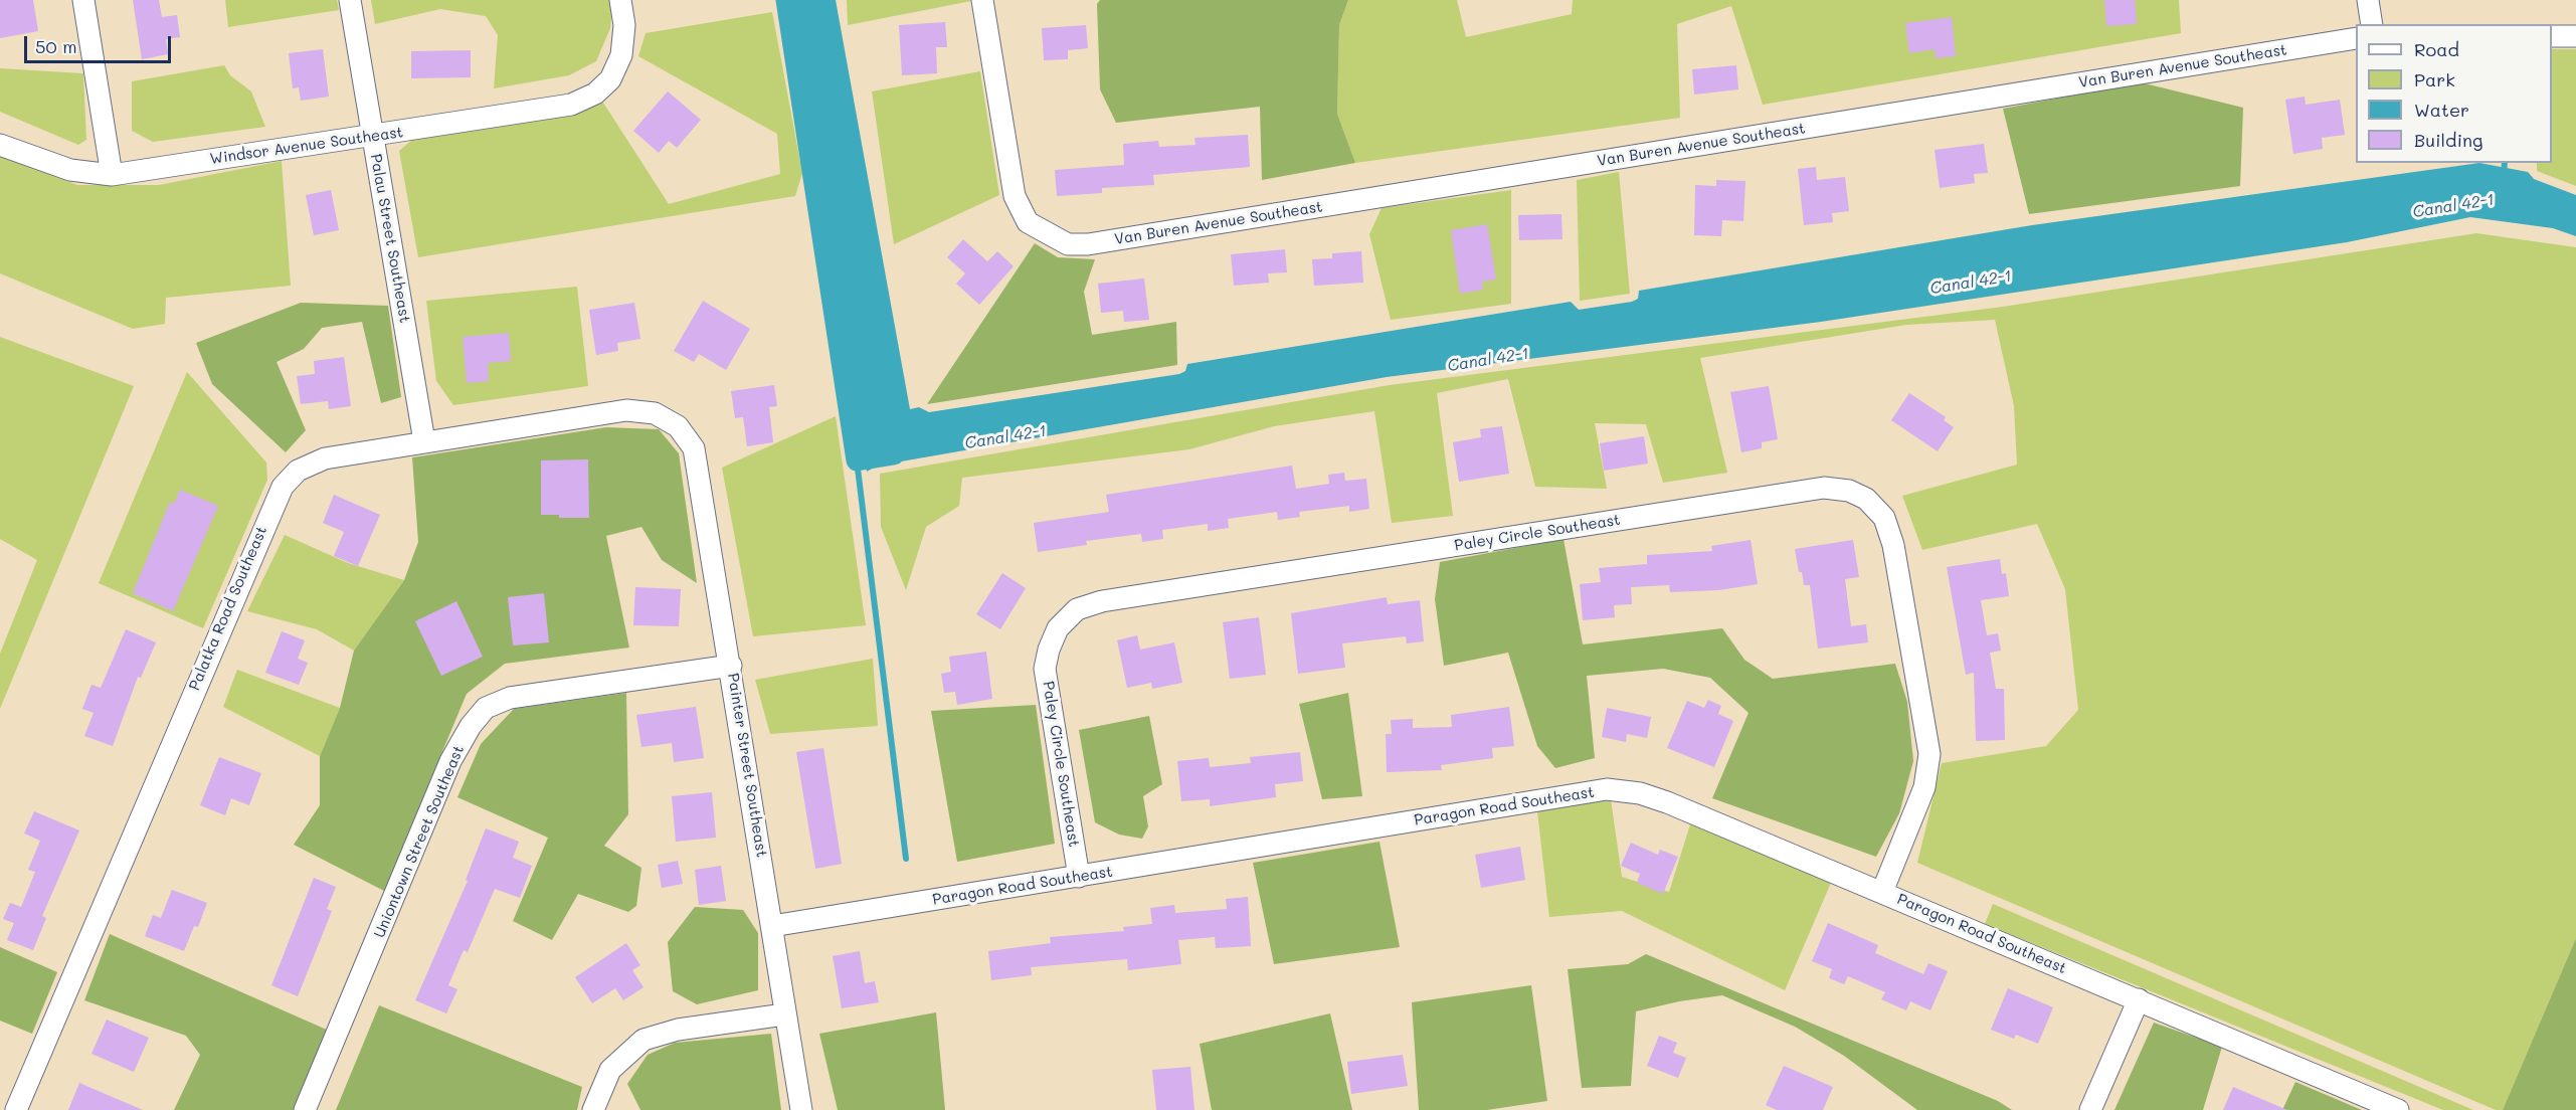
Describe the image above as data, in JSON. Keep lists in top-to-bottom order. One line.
{"streets":{"street":["Van Buren Avenue Southeast","Windsor Avenue Southeast","Palau Street Southeast","Paley Circle Southeast","Palatka Road Southeast","Painter Street Southeast","Paragon Road Southeast","Uniontown Street Southeast"]},"crossings":[["Windsor Avenue Southeast","Palau Street Southeast"],["Palau Street Southeast","Palatka Road Southeast"],["Paley Circle Southeast","Paragon Road Southeast"],["Palatka Road Southeast","Painter Street Southeast"],["Painter Street Southeast","Paragon Road Southeast"],["Painter Street Southeast","Uniontown Street Southeast"]],"water":["Canal 42-1"],"legend":["Road","Park","Water","Building"],"scale_bar":"50 m"}
